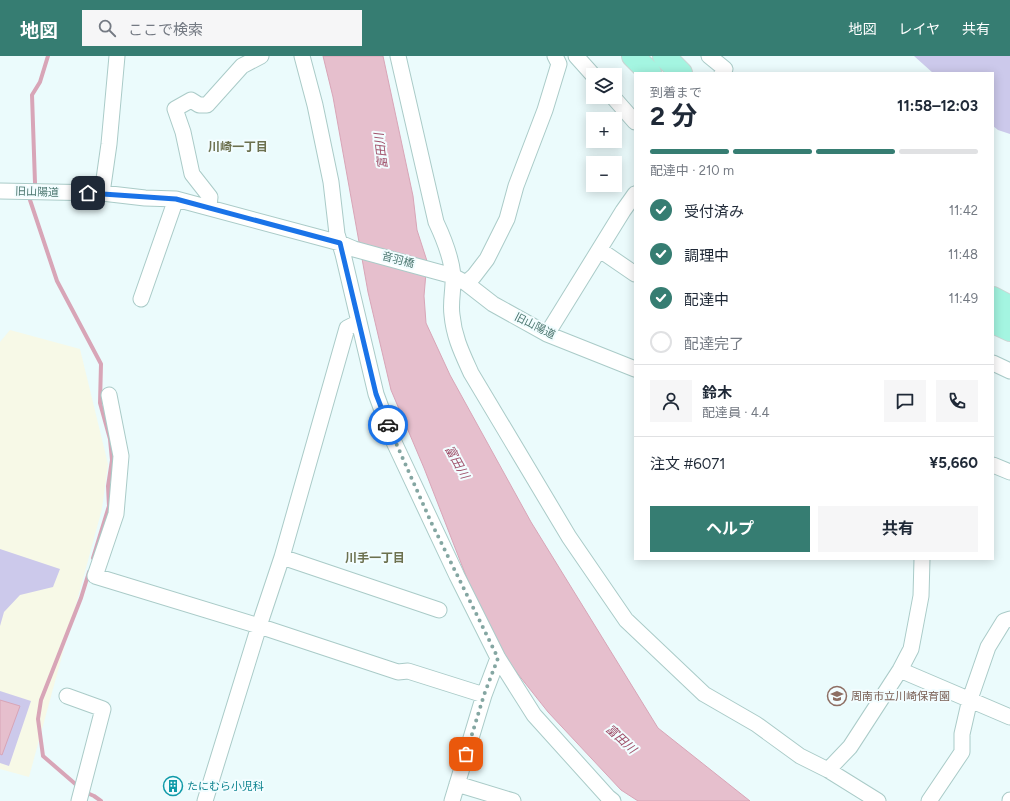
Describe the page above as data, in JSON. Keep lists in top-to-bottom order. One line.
{"streets":{"street":["旧山陽道","音羽橋"]},"crossings":[["旧山陽道","音羽橋"]],"districts":["川崎一丁目","川手一丁目"],"water":["富田川"],"places":{"school or university":["周南市立川崎保育園"],"building":["たにむら小児科"]},"page":{"header":"地図","search":"ここで検索","nav":["地図","レイヤ","共有"],"map_buttons":["+","−"],"heading":["2 分","到着まで","11:58–12:03"],"panel":["鈴木","配達員 · 4.4","注文 #6071","¥5,660"],"bar":"配達中 · 210 m","list":[["受付済み","11:42"],["調理中","11:48"],["配達中","11:49"],"配達完了"],"buttons":["ヘルプ","共有"]}}
